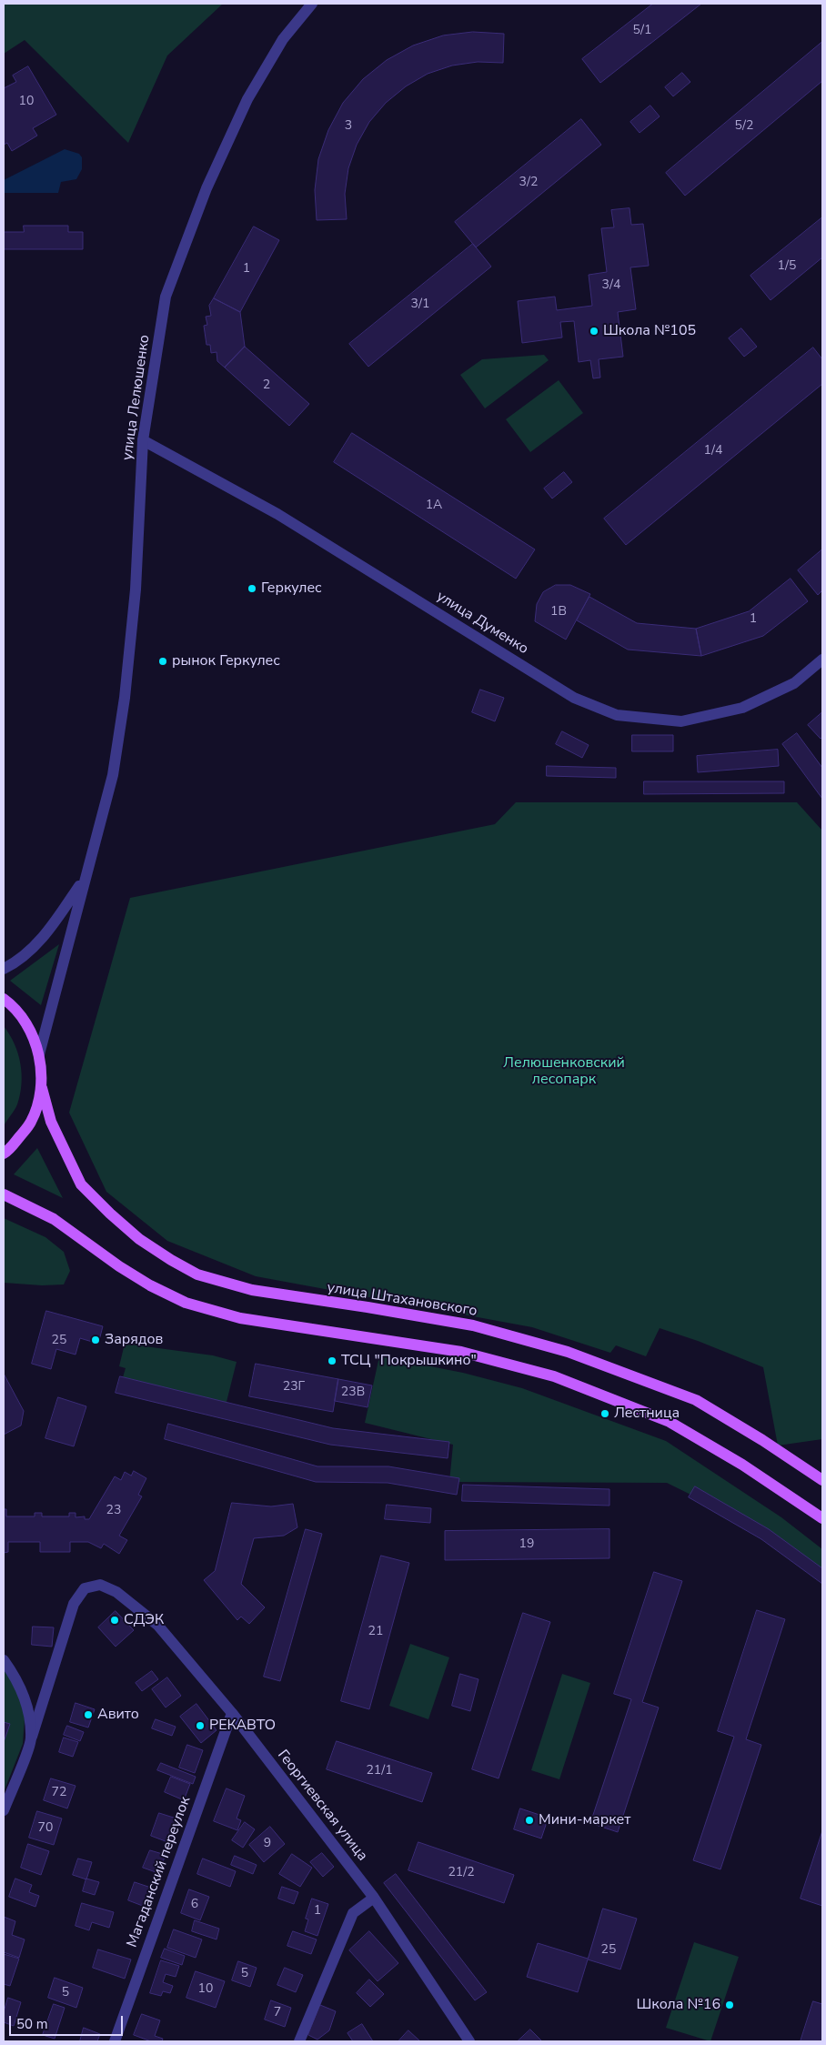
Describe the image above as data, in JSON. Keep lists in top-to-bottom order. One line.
{"streets":{"main road":["улица Штахановского"],"street":["улица Лелюшенко","улица Думенко","Георгиевская улица","Магаданский переулок"]},"crossings":[["улица Лелюшенко","улица Думенко"],["Георгиевская улица","Магаданский переулок"]],"parks":["Лелюшенковский лесопарк"],"places":["Школа №105","Геркулес","рынок Геркулес","Зарядов","ТСЦ \"Покрышкино\"","Лестница","СДЭК","Авито","РЕКАВТО","Мини-маркет","Школа №16"],"house_numbers":["5/1","10","3","5/2","3/2","1/5","1","3/4","3/1","2","1/4","1А","1В","1","25","23Г","23В","23","19","21","21/1","72","70","9","21/2","6","1","25","5","10","5","7"],"scale_bar":"50 m"}
